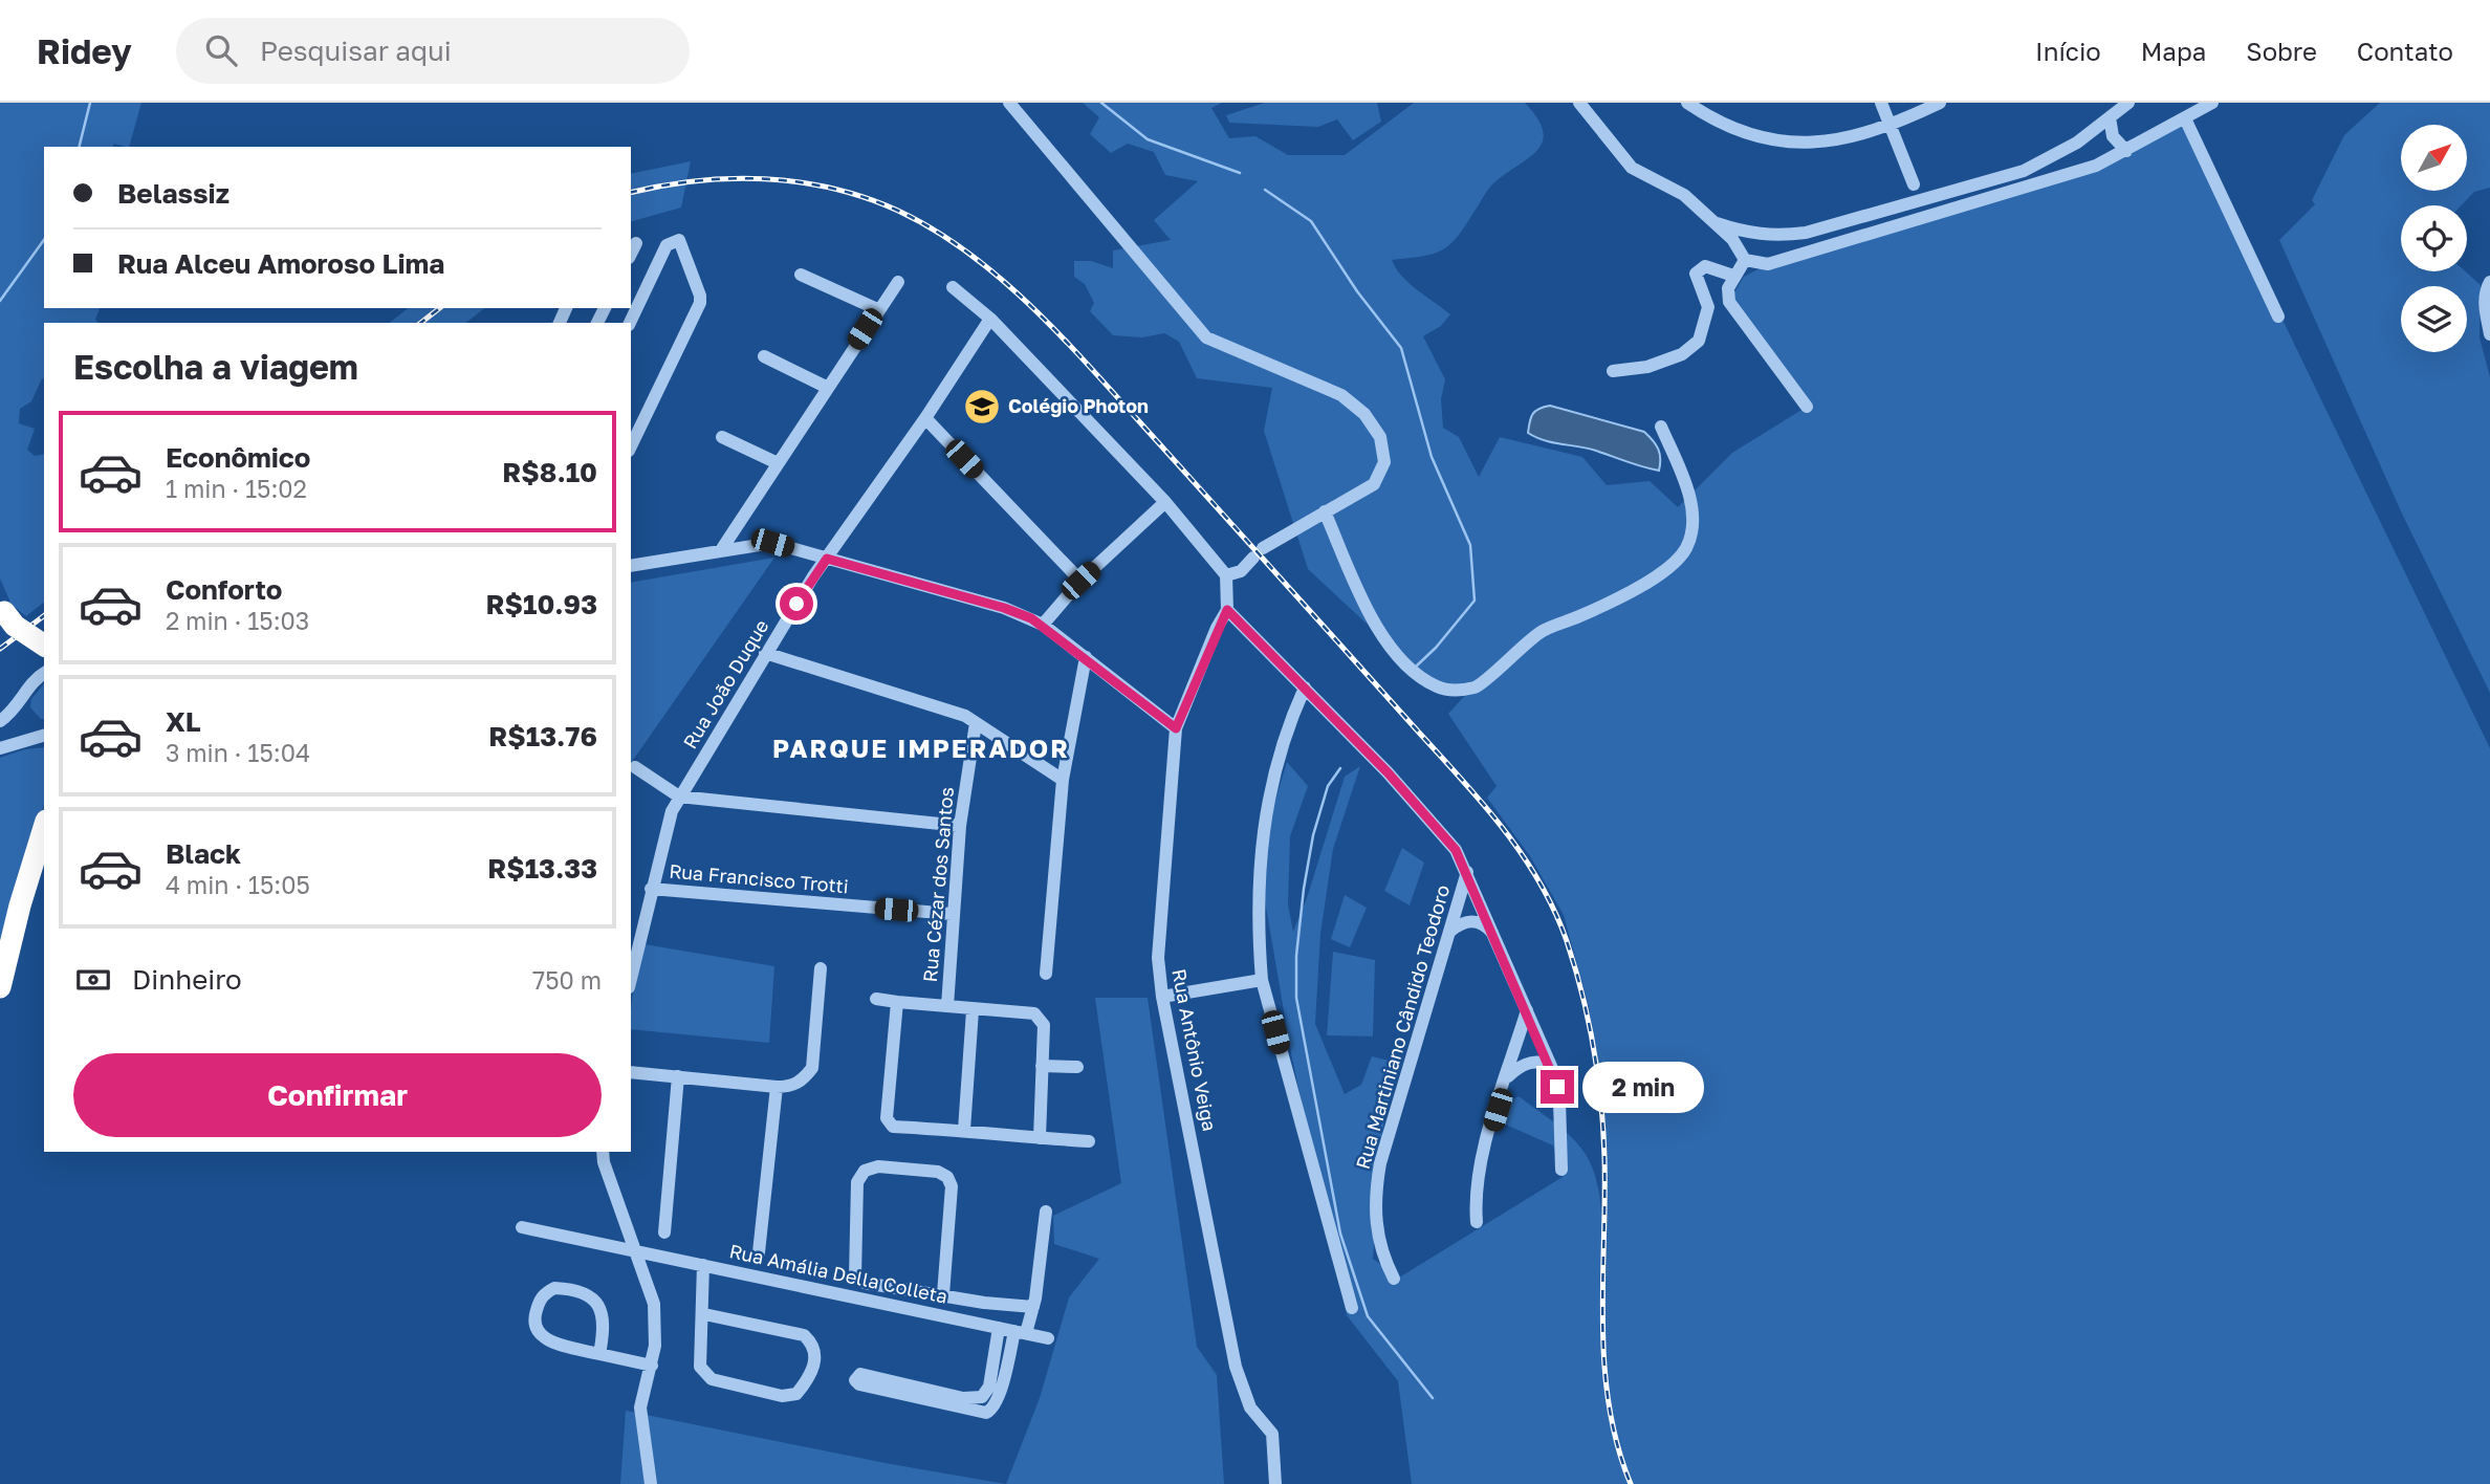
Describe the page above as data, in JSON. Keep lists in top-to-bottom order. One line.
{"streets":{"street":["Rua João Duque","Rua Francisco Trotti","Rua Cézar dos Santos","Rua Martiniano Cândido Teodoro","Rua Antônio Veiga","Rua Amália Della Colleta"]},"crossings":[["Rua João Duque","Rua Francisco Trotti"],["Rua Francisco Trotti","Rua Cézar dos Santos"]],"districts":["PARQUE IMPERADOR"],"places":{"school or university":["Colégio Photon"]},"north":"top right","page":{"header":"Ridey","search":"Pesquisar aqui","nav":["Início","Mapa","Sobre","Contato"],"banner":["Belassiz","Rua Alceu Amoroso Lima"],"heading":"Escolha a viagem","list":[{"name":"Econômico","note":"1 min · 15:02","value":"R$8.10"},{"name":"Conforto","note":"2 min · 15:03","value":"R$10.93"},{"name":"XL","note":"3 min · 15:04","value":"R$13.76"},{"name":"Black","note":"4 min · 15:05","value":"R$13.33"}],"pay":["Dinheiro","750 m"],"buttons":"Confirmar","bubble":"2 min"}}
